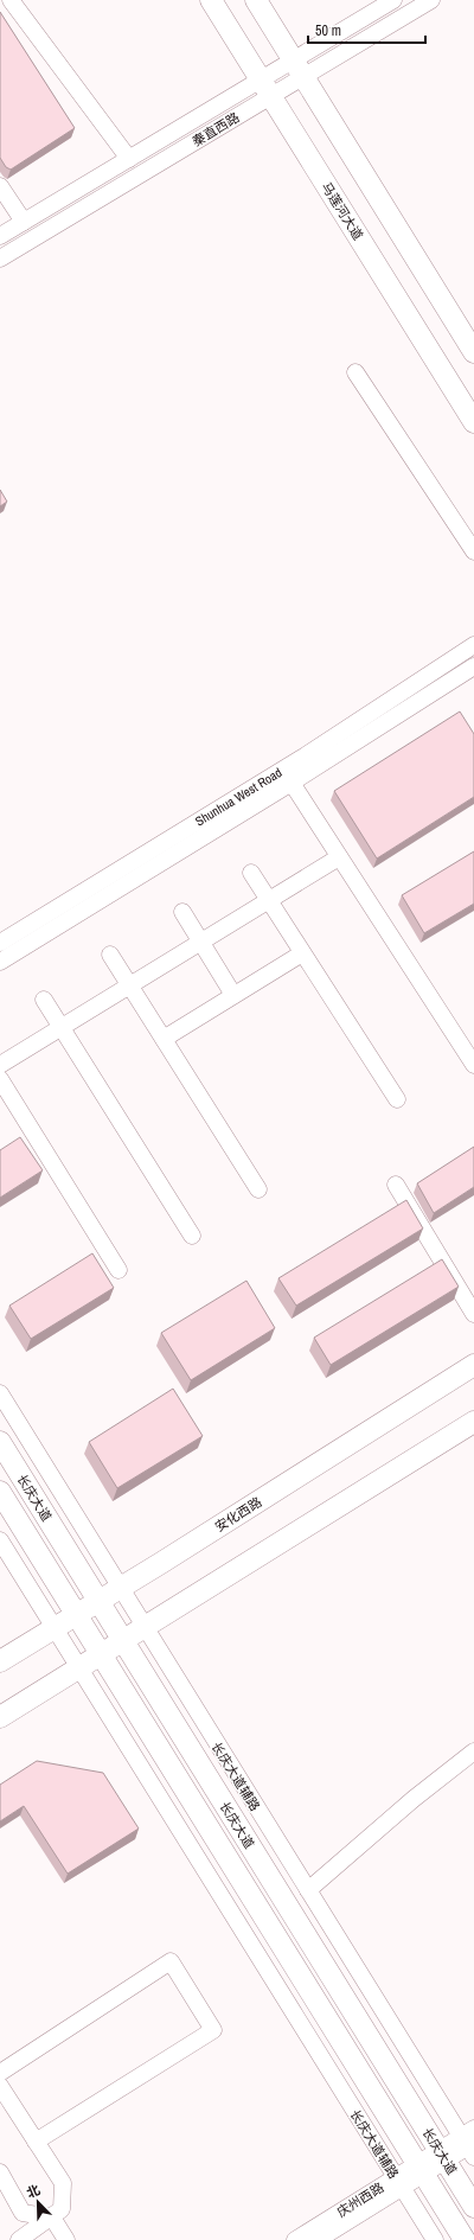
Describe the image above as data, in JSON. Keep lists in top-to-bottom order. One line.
{"streets":{"main road":["马莲河大道","长庆大道","安化西路"],"street":["秦直西路","Shunhua West Road","长庆大道辅路","庆州西路"]},"crossings":[["秦直西路","马莲河大道"],["长庆大道","安化西路"],["长庆大道","庆州西路"],["安化西路","长庆大道辅路"],["长庆大道辅路","庆州西路"]],"scale_bar":"50 m","north":"top left"}
